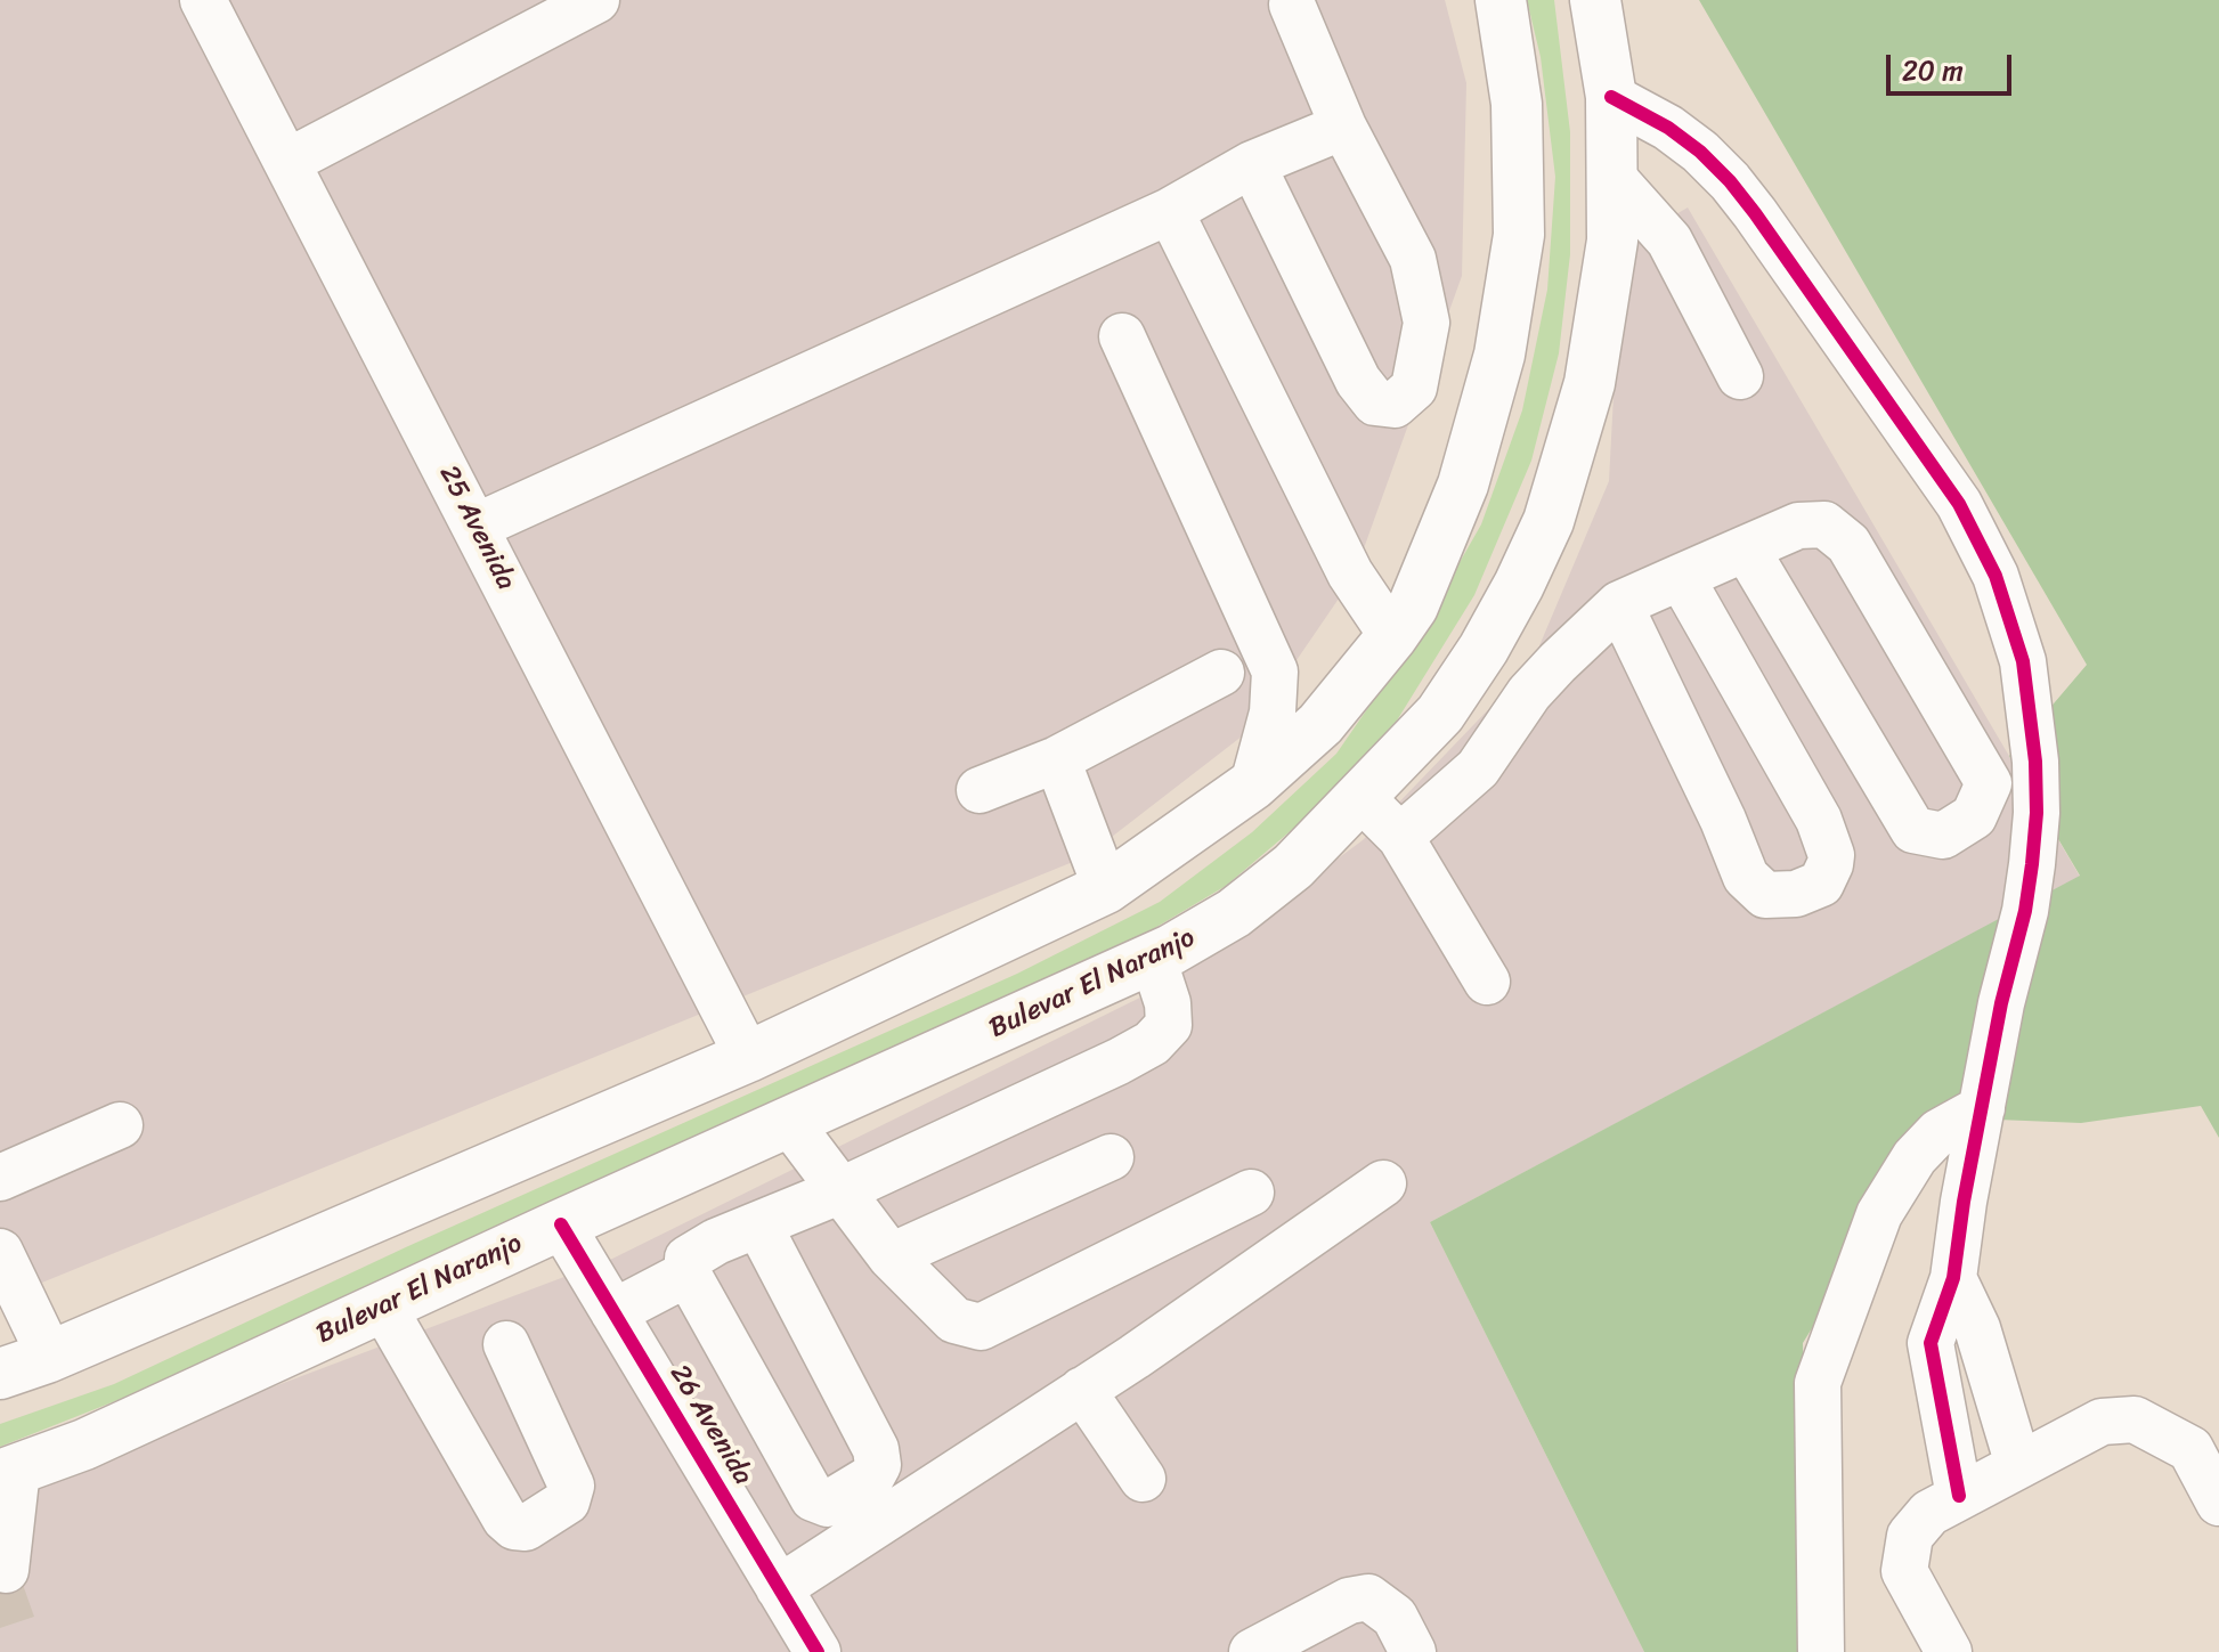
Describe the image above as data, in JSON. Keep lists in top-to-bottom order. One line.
{"streets":{"main road":["Bulevar El Naranjo"],"street":["25 Avenida","26 Avenida"]},"crossings":[["Bulevar El Naranjo","26 Avenida"]],"scale_bar":"20 m"}
